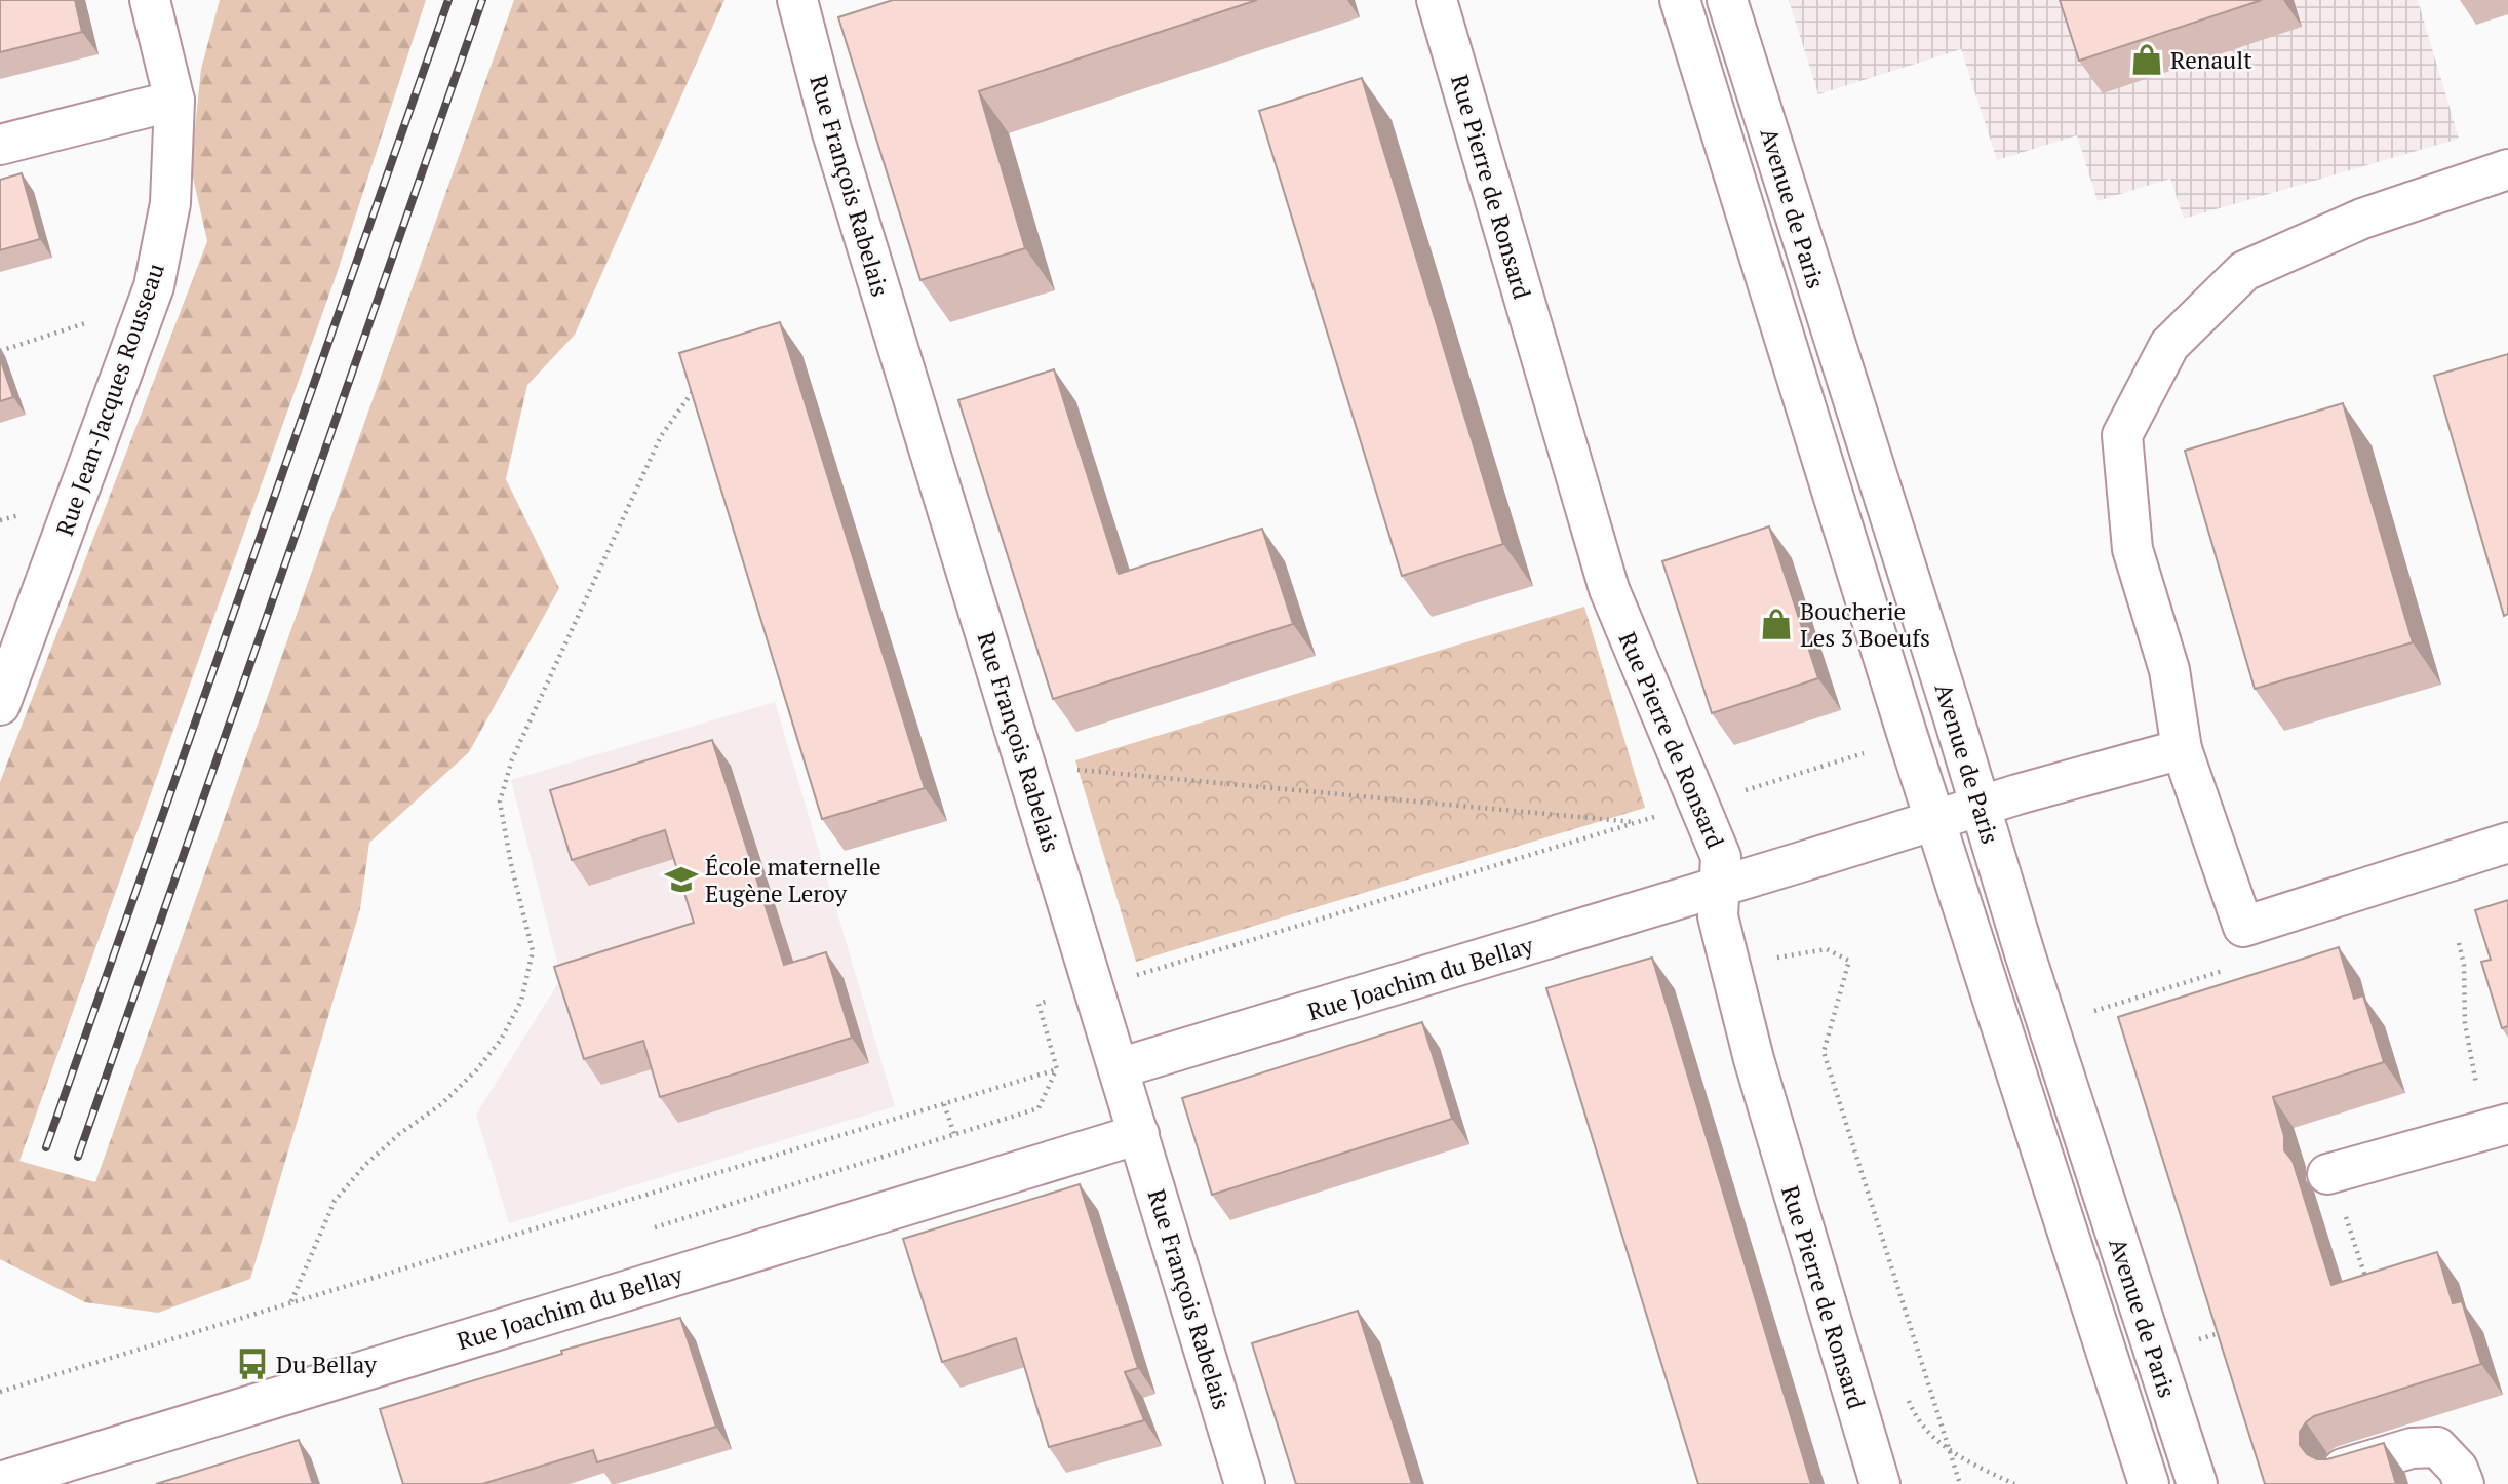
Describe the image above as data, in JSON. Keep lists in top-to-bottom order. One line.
{"streets":{"street":["Rue François Rabelais","Rue Pierre de Ronsard","Avenue de Paris","Rue Jean-Jacques Rousseau","Rue Joachim du Bellay"]},"crossings":[["Rue François Rabelais","Rue Joachim du Bellay"],["Rue Pierre de Ronsard","Rue Joachim du Bellay"],["Avenue de Paris","Rue Joachim du Bellay"]],"places":{"shop":["Renault","Boucherie Les 3 Boeufs"],"school or university":["École maternelle Eugène Leroy"],"bus stop":["Du Bellay"]}}
